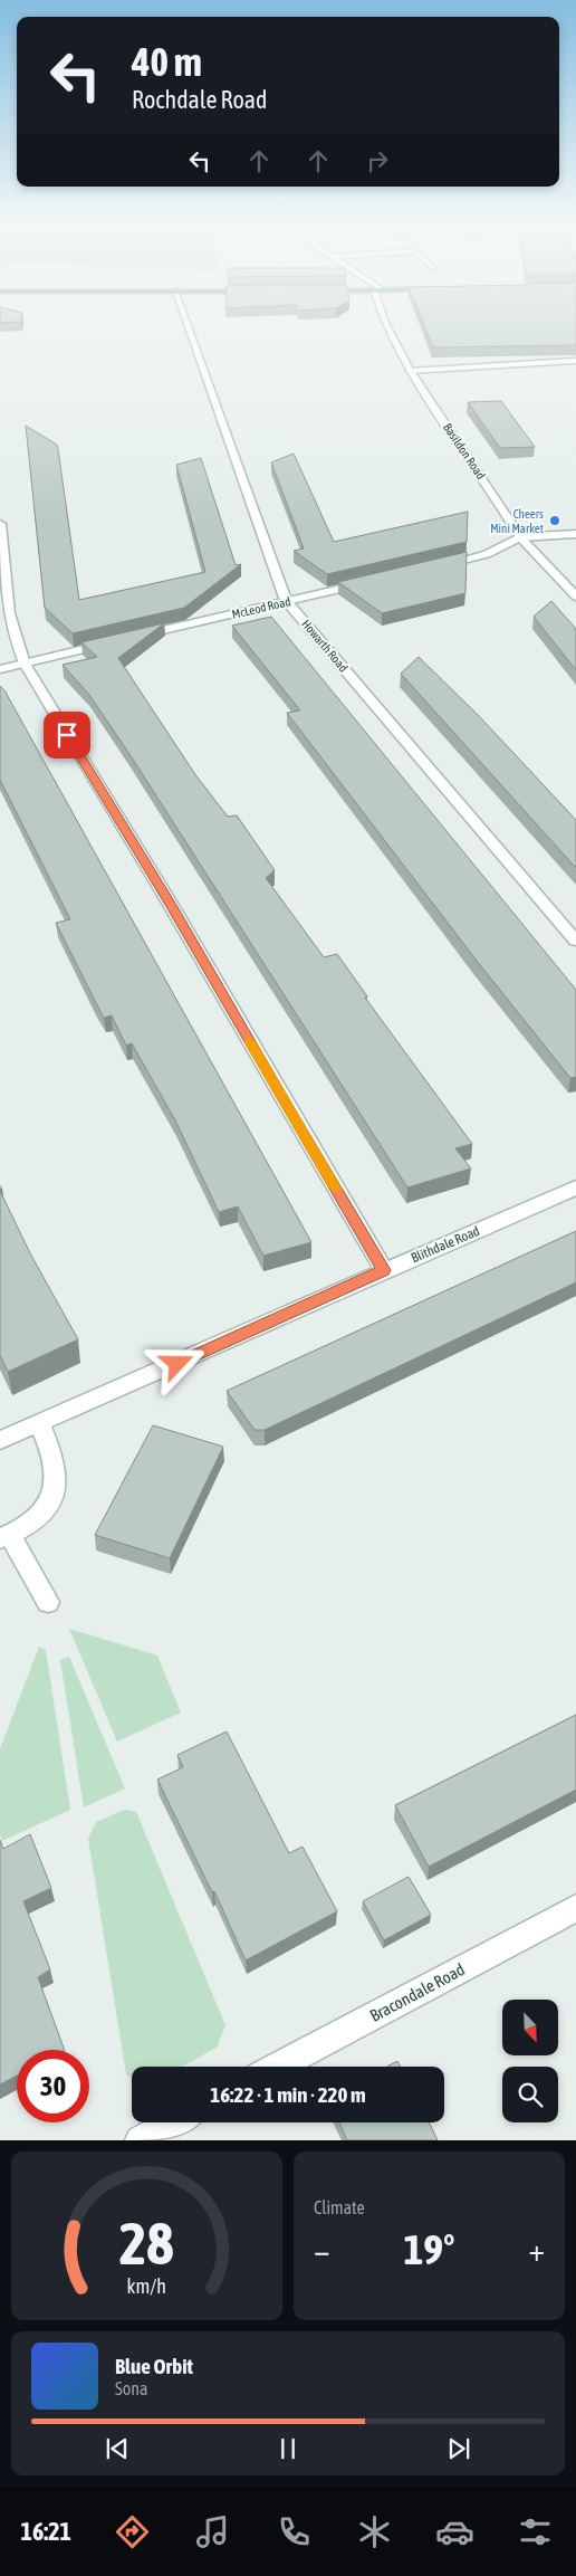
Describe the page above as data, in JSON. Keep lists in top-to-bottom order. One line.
{"streets":{"street":["Basildon Road","McLeod Road","Howarth Road","Blithdale Road","Bracondale Road"]},"crossings":[["McLeod Road","Howarth Road"]],"places":["Cheers Mini Market"],"north":"bottom right","page":{"turn":["40 m","Rochdale Road"],"limit":"30","trip":"16:22 · 1 min · 220 m","tile":"Climate","heat":["−","19°","+"],"song":["Blue Orbit","Sona"],"tabs":"16:21","gauge":["28","km/h"]}}
